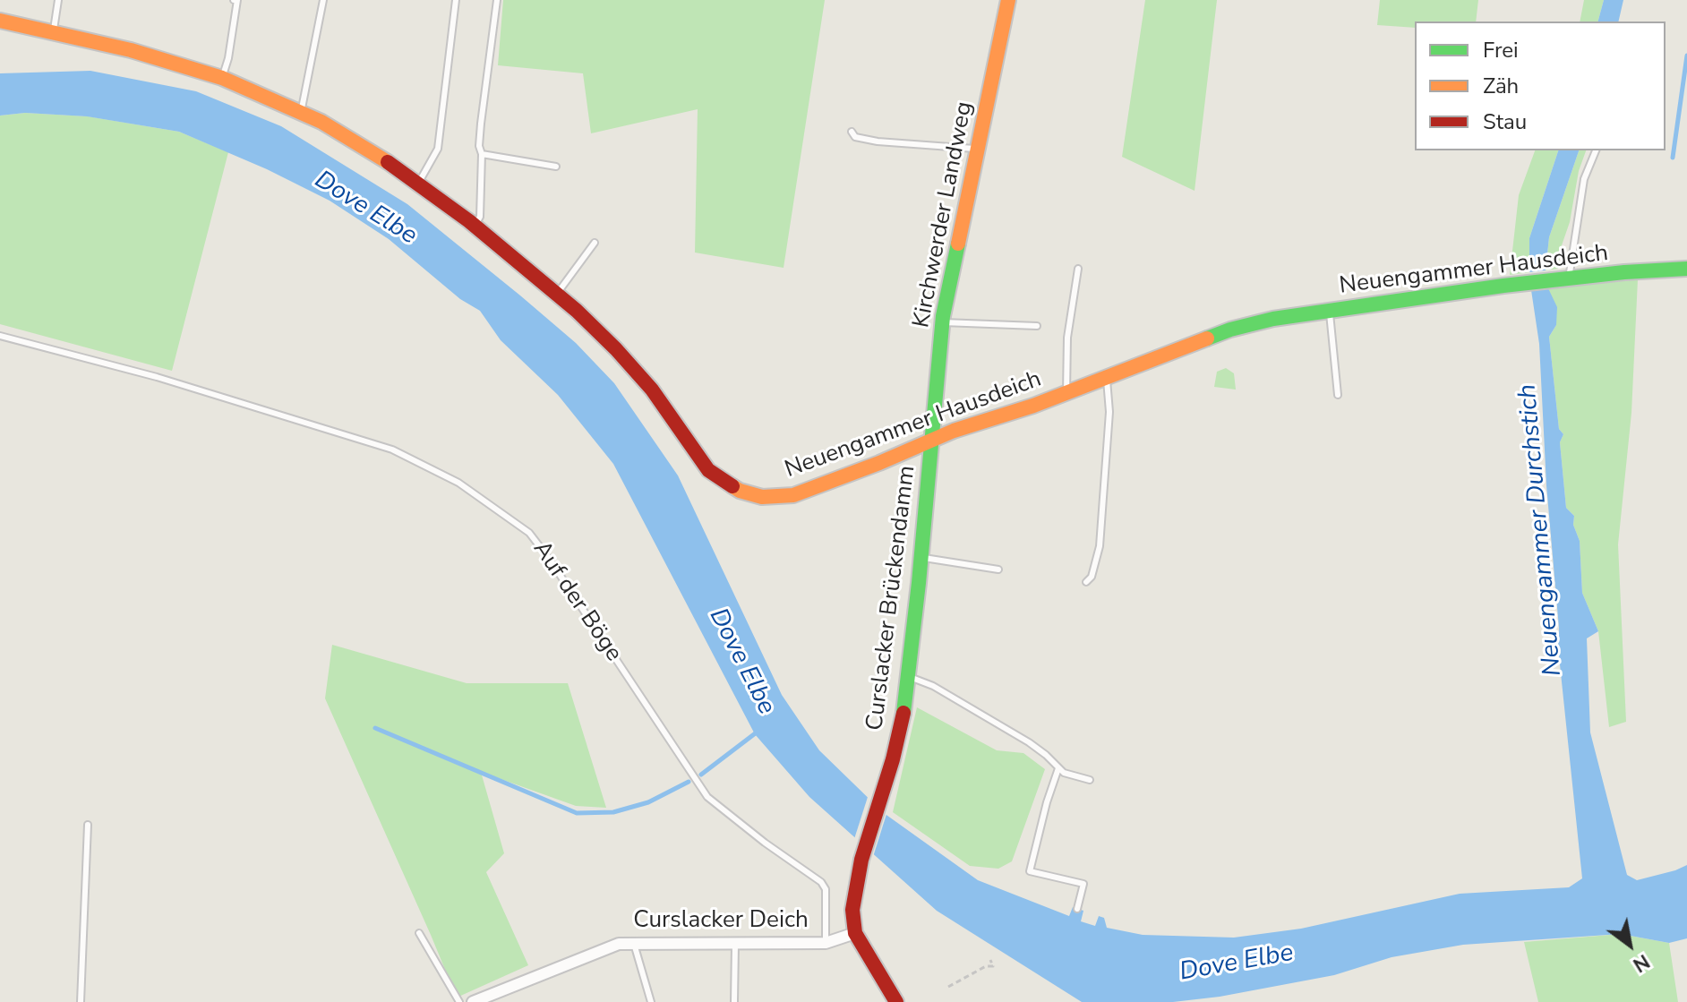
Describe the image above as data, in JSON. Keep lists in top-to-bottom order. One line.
{"streets":{"street":["Kirchwerder Landweg","Neuengammer Hausdeich","Curslacker Brückendamm","Curslacker Deich"],"lane":["Auf der Böge"]},"crossings":[["Kirchwerder Landweg","Neuengammer Hausdeich"],["Kirchwerder Landweg","Curslacker Brückendamm"],["Neuengammer Hausdeich","Curslacker Brückendamm"],["Curslacker Brückendamm","Curslacker Deich"],["Auf der Böge","Curslacker Deich"]],"water":["Dove Elbe","Neuengammer Durchstich"],"legend":["Frei","Zäh","Stau"],"north":"bottom right"}
